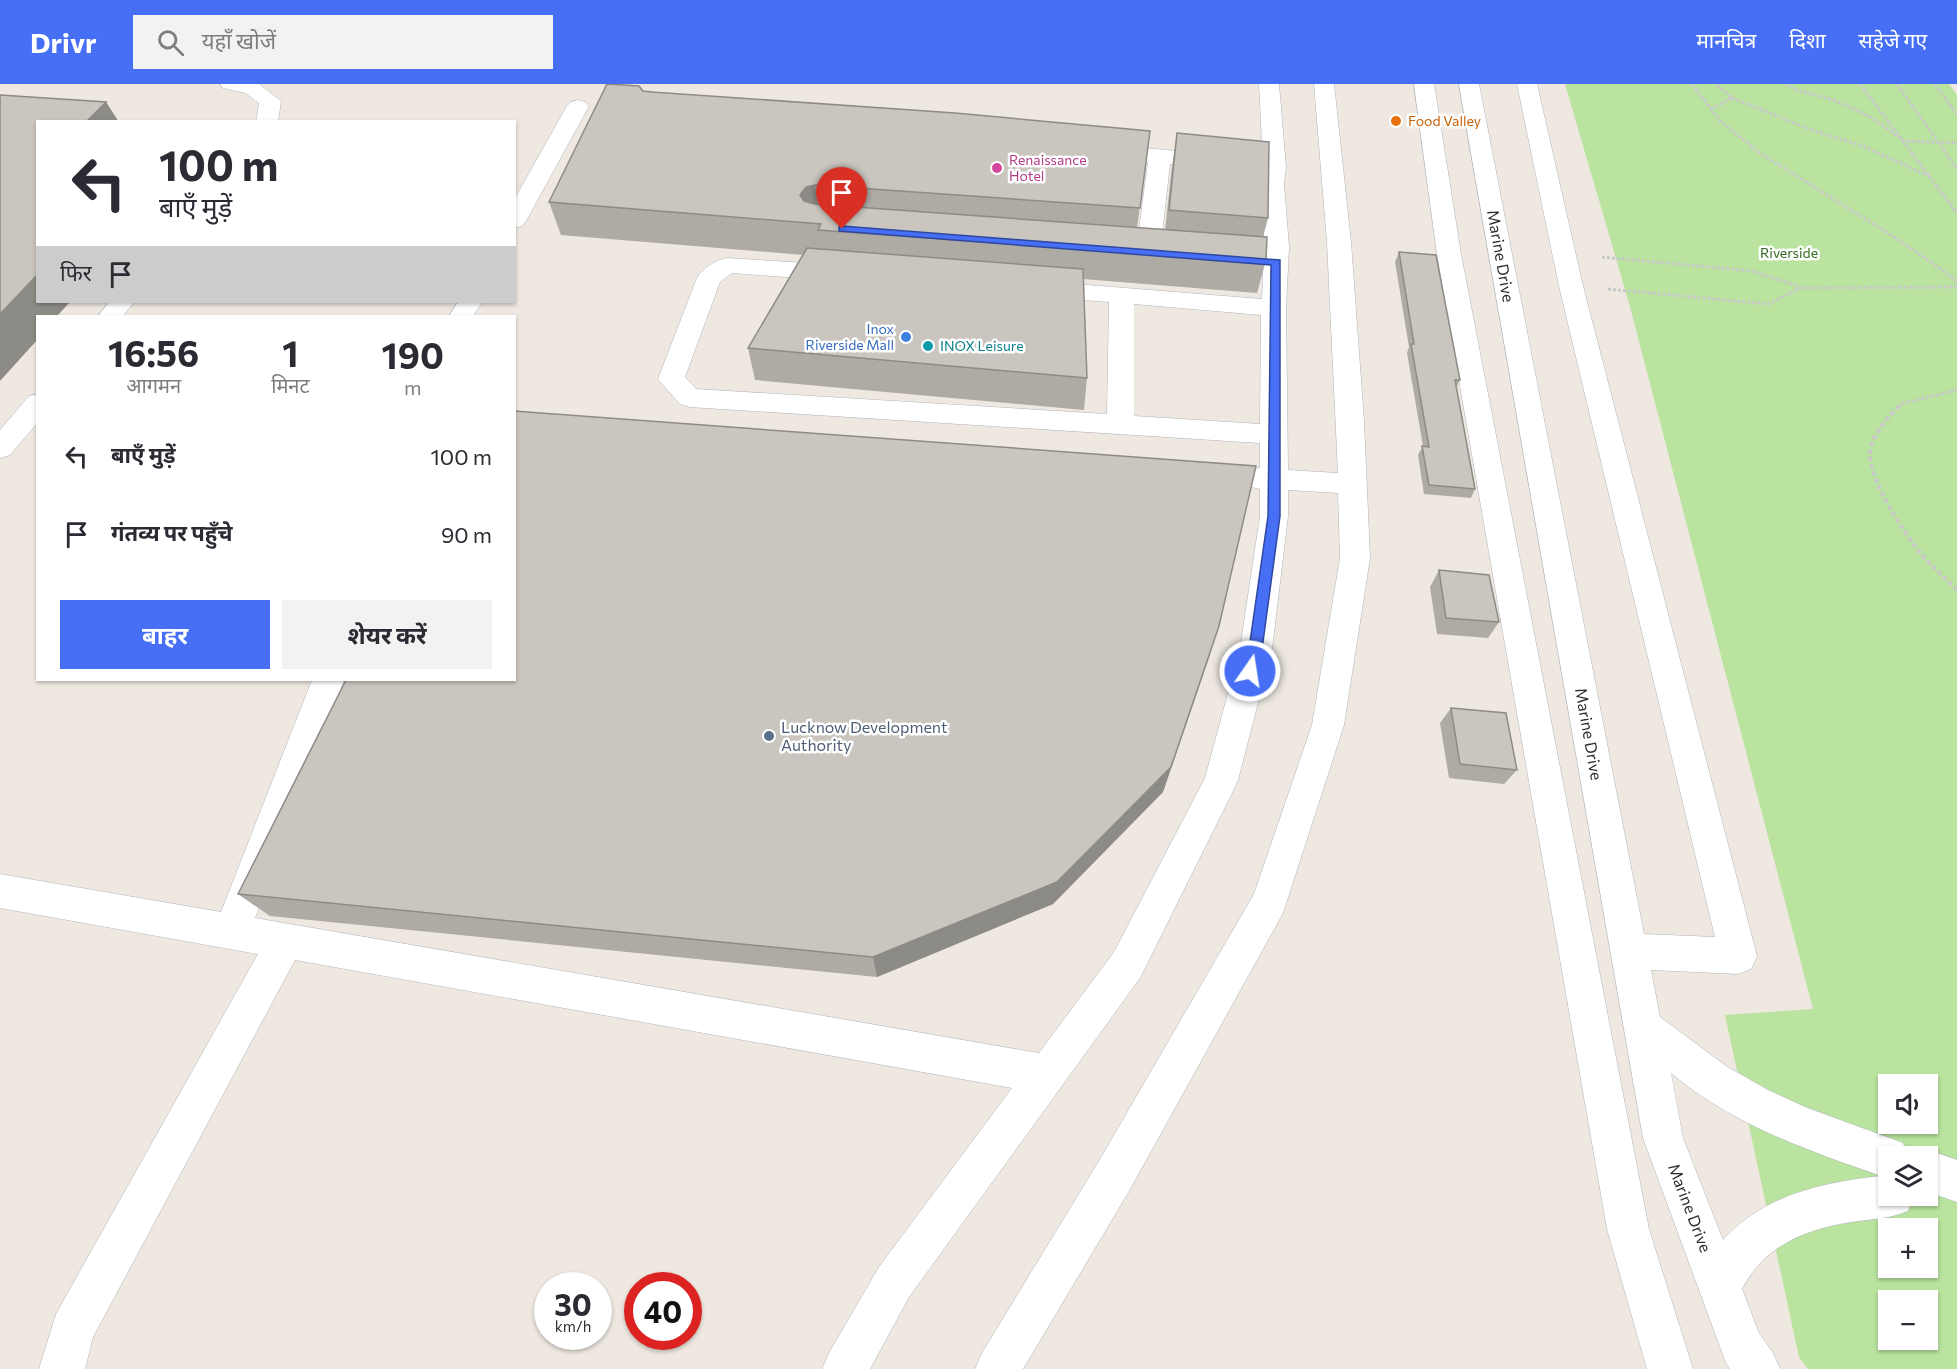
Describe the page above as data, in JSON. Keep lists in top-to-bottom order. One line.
{"streets":{"street":["Marine Drive"]},"parks":["Riverside"],"places":["Food Valley","Renaissance Hotel","Inox Riverside Mall","INOX Leisure","Lucknow Development Authority"],"page":{"header":"Drivr","search":"यहाँ खोजें","nav":["मानचित्र","दिशा","सहेजे गए"],"turn":["100 m","बाएँ मुड़ें"],"then":"फिर","eta":["16:56","आगमन","1","मिनट","190","m"],"list":[{"name":"बाएँ मुड़ें","value":"100 m"},{"name":"गंतव्य पर पहुँचे","value":"90 m"}],"buttons":["बाहर","शेयर करें"],"map_buttons":["+","−"],"speed":"30 km/h","limit":"40"}}
